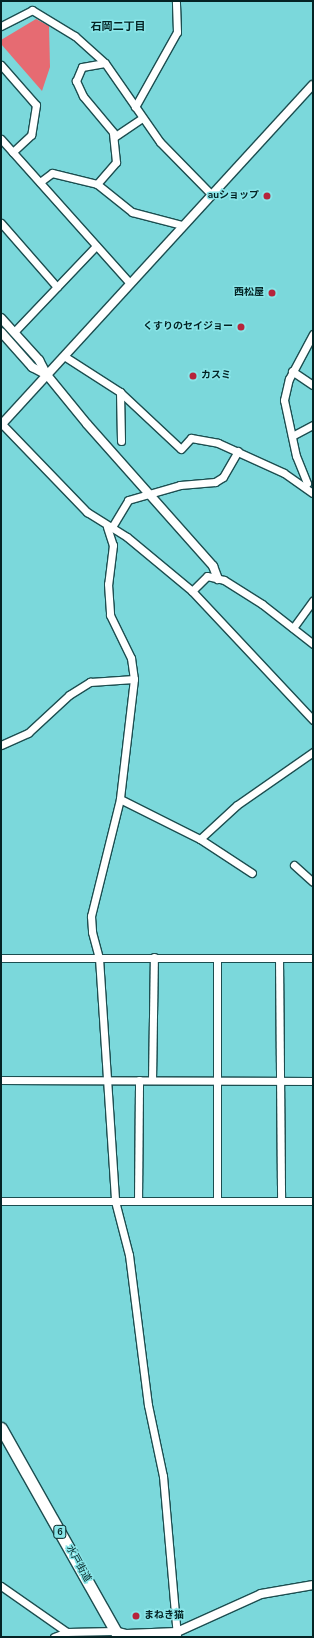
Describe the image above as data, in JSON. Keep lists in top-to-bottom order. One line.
{"streets":{"highway":["6","水戸街道"]},"districts":["石岡二丁目"],"places":["auショップ","西松屋","くすりのセイジョー","カスミ","まねき猫"]}
